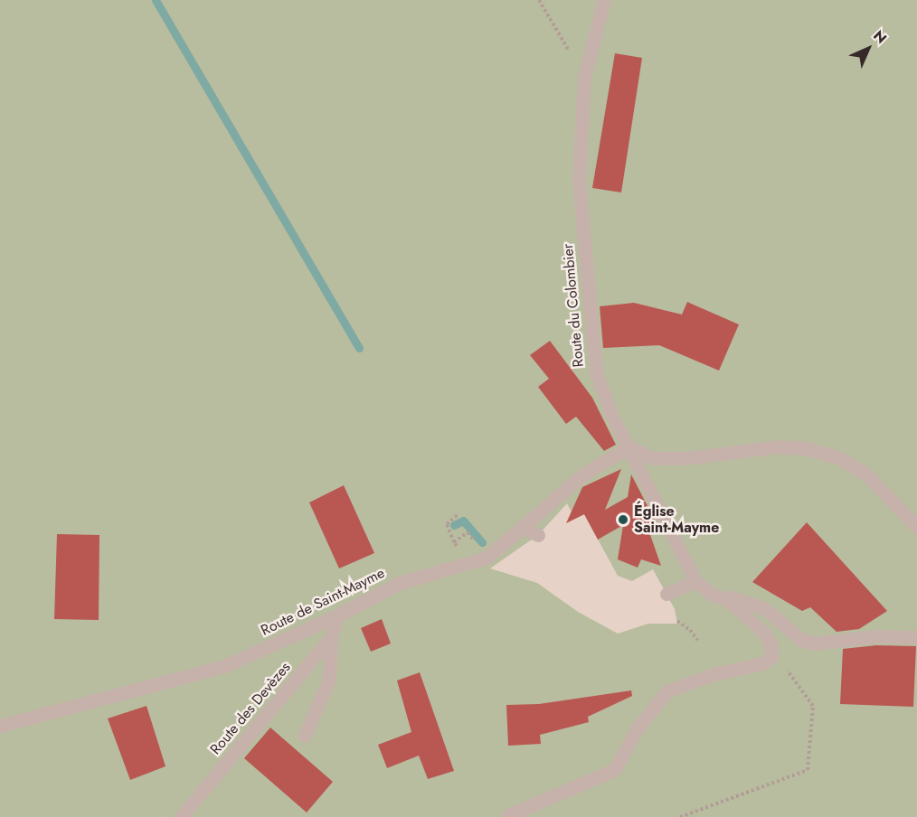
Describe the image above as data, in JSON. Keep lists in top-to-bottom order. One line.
{"streets":{"street":["Route du Colombier","Route de Saint-Mayme","Route des Devèzes"]},"crossings":[["Route du Colombier","Route de Saint-Mayme"],["Route de Saint-Mayme","Route des Devèzes"]],"places":["Église Saint-Mayme"],"north":"top right"}
